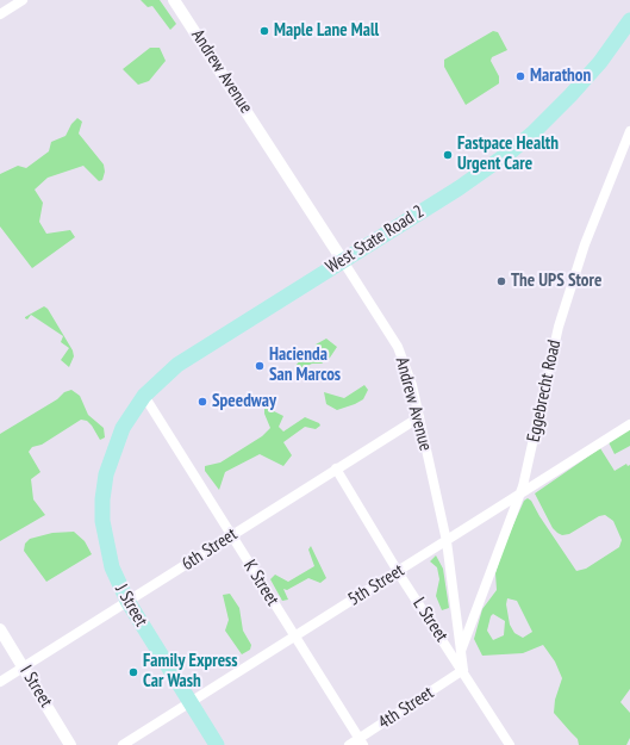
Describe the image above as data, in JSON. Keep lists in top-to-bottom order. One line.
{"streets":{"main road":["West State Road 2","J Street"],"street":["Andrew Avenue","Eggebrecht Road","6th Street","K Street","5th Street","L Street","I Street","4th Street"]},"crossings":[["Andrew Avenue","West State Road 2"],["Andrew Avenue","Eggebrecht Road"],["Andrew Avenue","6th Street"],["Andrew Avenue","5th Street"],["Andrew Avenue","L Street"],["Andrew Avenue","4th Street"],["West State Road 2","K Street"],["West State Road 2","J Street"],["Eggebrecht Road","5th Street"],["6th Street","K Street"],["6th Street","J Street"],["6th Street","L Street"],["6th Street","I Street"],["K Street","5th Street"],["K Street","4th Street"],["5th Street","J Street"],["5th Street","L Street"],["L Street","4th Street"]],"places":["Maple Lane Mall","Marathon","Fastpace Health Urgent Care","The UPS Store","Hacienda San Marcos","Speedway","Family Express Car Wash"]}
